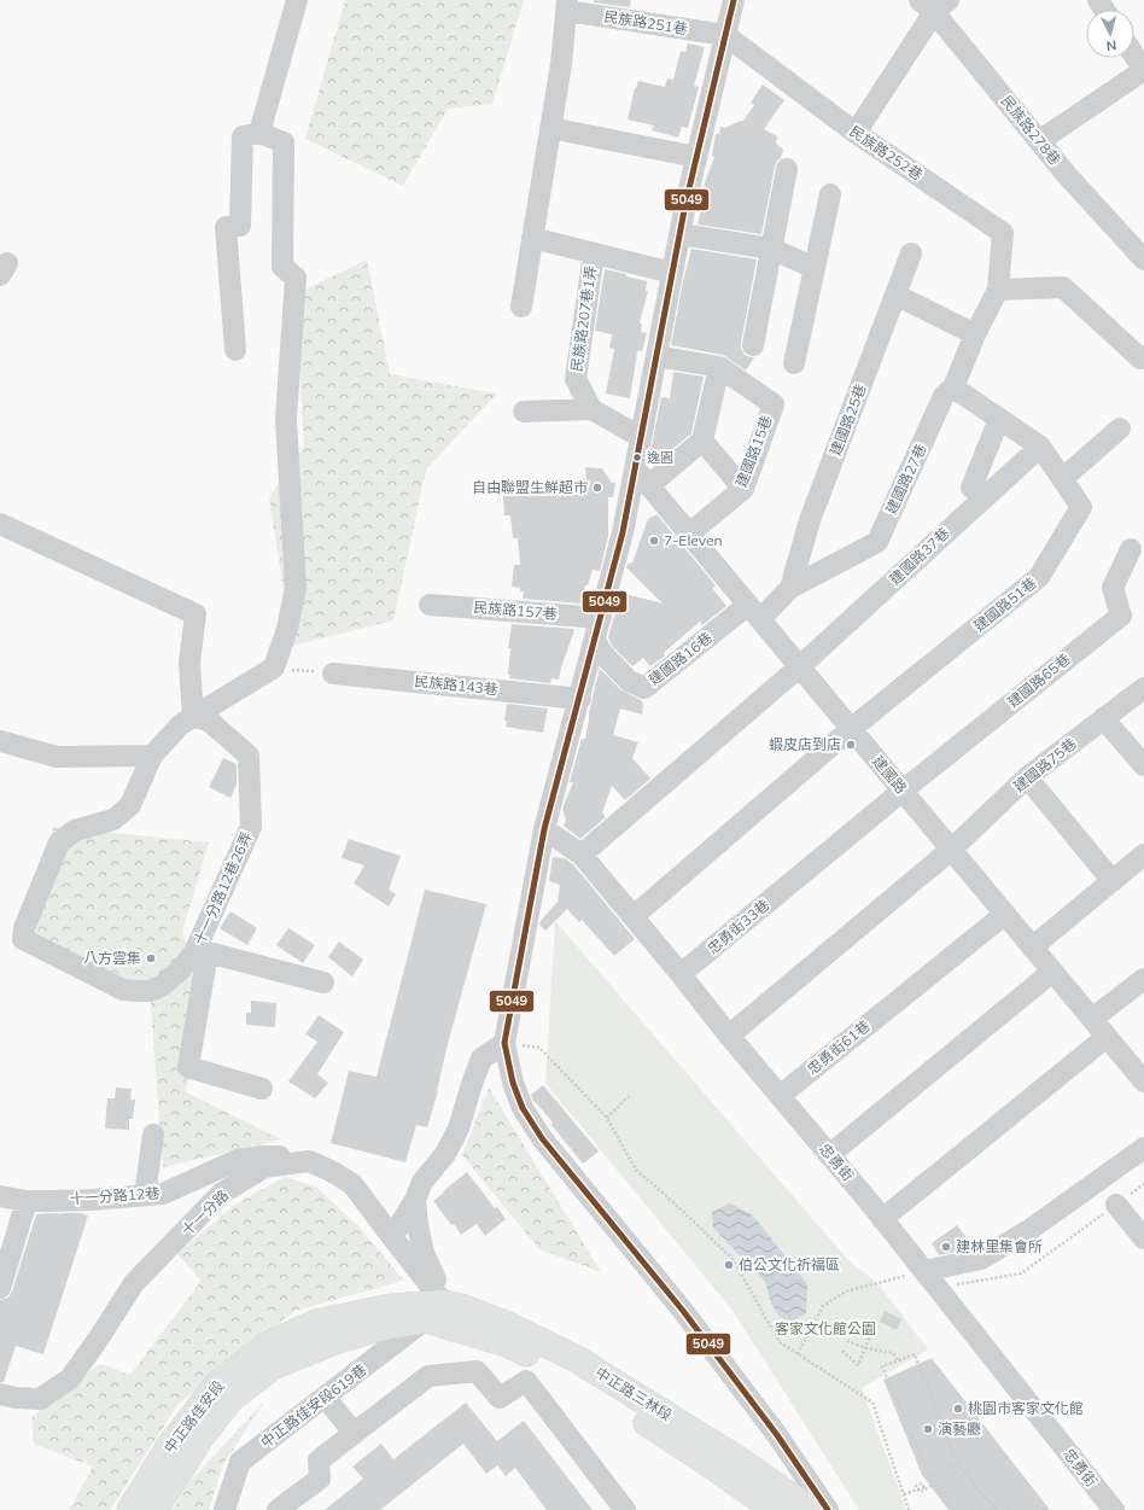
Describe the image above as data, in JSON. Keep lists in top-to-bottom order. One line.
{"streets":{"main road":["中正路三林段","中正路佳安段"],"street":["民族路251巷","民族路278巷","民族路252巷","民族路207巷1弄","建國路25巷","建國路15巷","建國路27巷","建國路37巷","建國路51巷","民族路157巷","建國路16巷","建國路65巷","民族路143巷","建國路75巷","建國路","十一分路12巷26弄","忠勇街33巷","忠勇街61巷","忠勇街","十一分路12巷","十一分路","中正路佳安段619巷"]},"crossings":[["民族路251巷","民族路252巷"],["民族路252巷","建國路27巷"],["建國路25巷","建國路27巷"],["建國路15巷","建國路"],["建國路27巷","建國路16巷"],["建國路27巷","建國路"],["建國路37巷","建國路51巷"],["建國路37巷","建國路"],["建國路37巷","忠勇街"],["建國路51巷","建國路"],["建國路16巷","建國路"],["建國路65巷","建國路"],["建國路65巷","忠勇街33巷"],["建國路75巷","建國路"],["建國路75巷","忠勇街"],["建國路","忠勇街33巷"],["建國路","忠勇街61巷"],["忠勇街33巷","忠勇街"],["忠勇街61巷","忠勇街"],["十一分路12巷","十一分路"],["中正路三林段","中正路佳安段619巷"],["中正路三林段","中正路佳安段"],["中正路佳安段619巷","中正路佳安段"]],"parks":["客家文化館公園"],"places":["逸園","自由聯盟生鮮超市","7-Eleven","蝦皮店到店","八方雲集","建林里集會所","伯公文化祈福區","桃園市客家文化館","演藝廳"],"lines":["transit line 5049"],"north":"bottom"}
